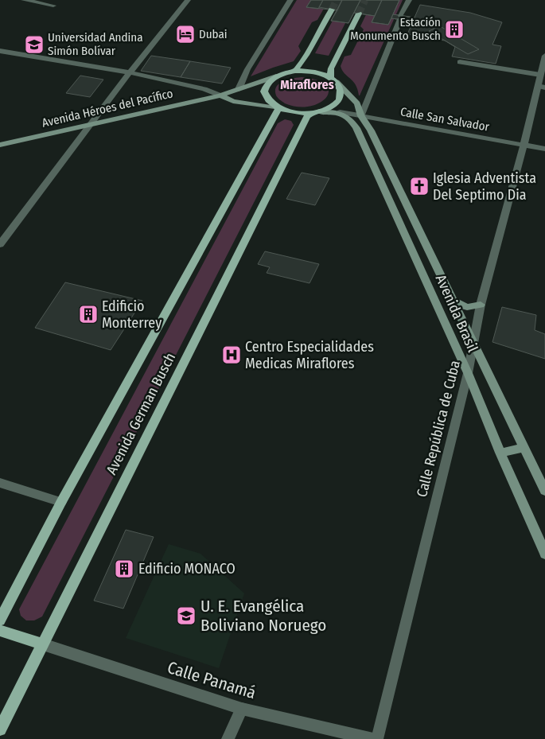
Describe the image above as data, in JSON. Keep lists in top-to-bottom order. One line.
{"streets":{"main road":["Avenida Héroes del Pacífico","Avenida Brasil","Avenida German Busch"],"street":["Calle San Salvador","Calle República de Cuba","Calle Panamá"]},"crossings":[["Calle San Salvador","Avenida Brasil"],["Calle San Salvador","Calle República de Cuba"],["Avenida Brasil","Calle República de Cuba"],["Avenida German Busch","Calle Panamá"]],"districts":["Miraflores"],"places":{"building":["Estación Monumento Busch","Edificio Monterrey","Edificio MONACO"],"hotel":["Dubai"],"school or university":["Universidad Andina Simón Bolívar","U. E. Evangélica Boliviano Noruego"],"church":["Iglesia Adventista Del Septimo Dia"],"hospital":["Centro Especialidades Medicas Miraflores"]}}
